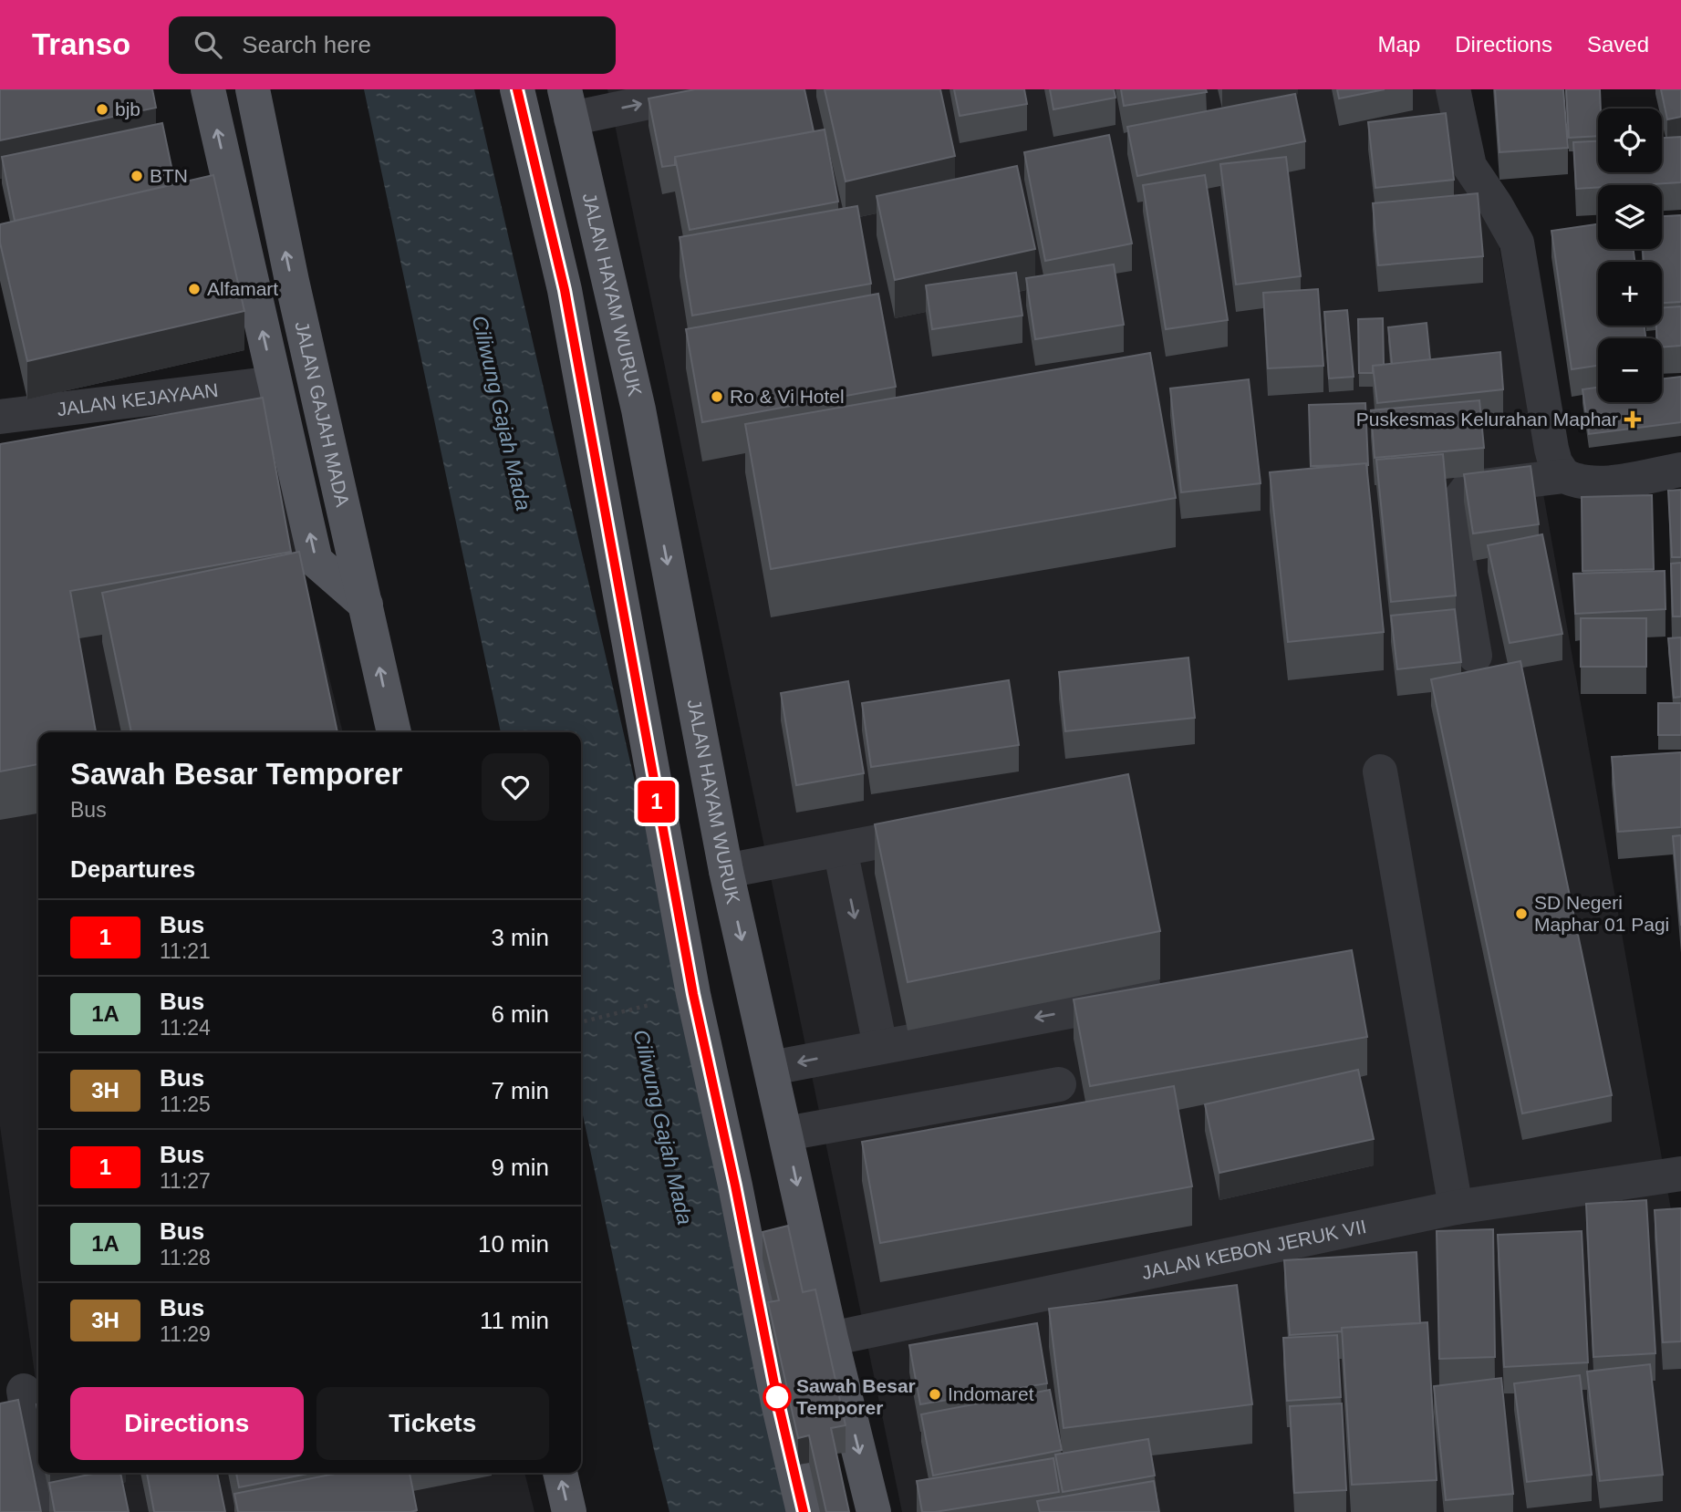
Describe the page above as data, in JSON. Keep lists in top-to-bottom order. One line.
{"streets":{"main road":["JALAN HAYAM WURUK","JALAN GAJAH MADA"],"street":["JALAN KEJAYAAN","JALAN KEBON JERUK VII"]},"crossings":[["JALAN HAYAM WURUK","JALAN KEBON JERUK VII"]],"water":["Ciliwung Gajah Mada"],"places":{"other":["bjb","BTN","Alfamart","Ro & Vi Hotel","SD Negeri Maphar 01 Pagi","Indomaret","Sawah Besar Temporer"],"health":["Puskesmas Kelurahan Maphar"]},"lines":["bus line 1"],"page":{"header":"Transo","search":"Search here","nav":["Map","Directions","Saved"],"on_map":"1","map_buttons":["+","−"],"heading":[["Sawah Besar Temporer","Bus"],"Departures"],"list":[{"mark":"1","name":"Bus","note":"11:21","value":"3 min"},{"mark":"1A","name":"Bus","note":"11:24","value":"6 min"},{"mark":"3H","name":"Bus","note":"11:25","value":"7 min"},{"mark":"1","name":"Bus","note":"11:27","value":"9 min"},{"mark":"1A","name":"Bus","note":"11:28","value":"10 min"},{"mark":"3H","name":"Bus","note":"11:29","value":"11 min"}],"buttons":["Directions","Tickets"]}}
